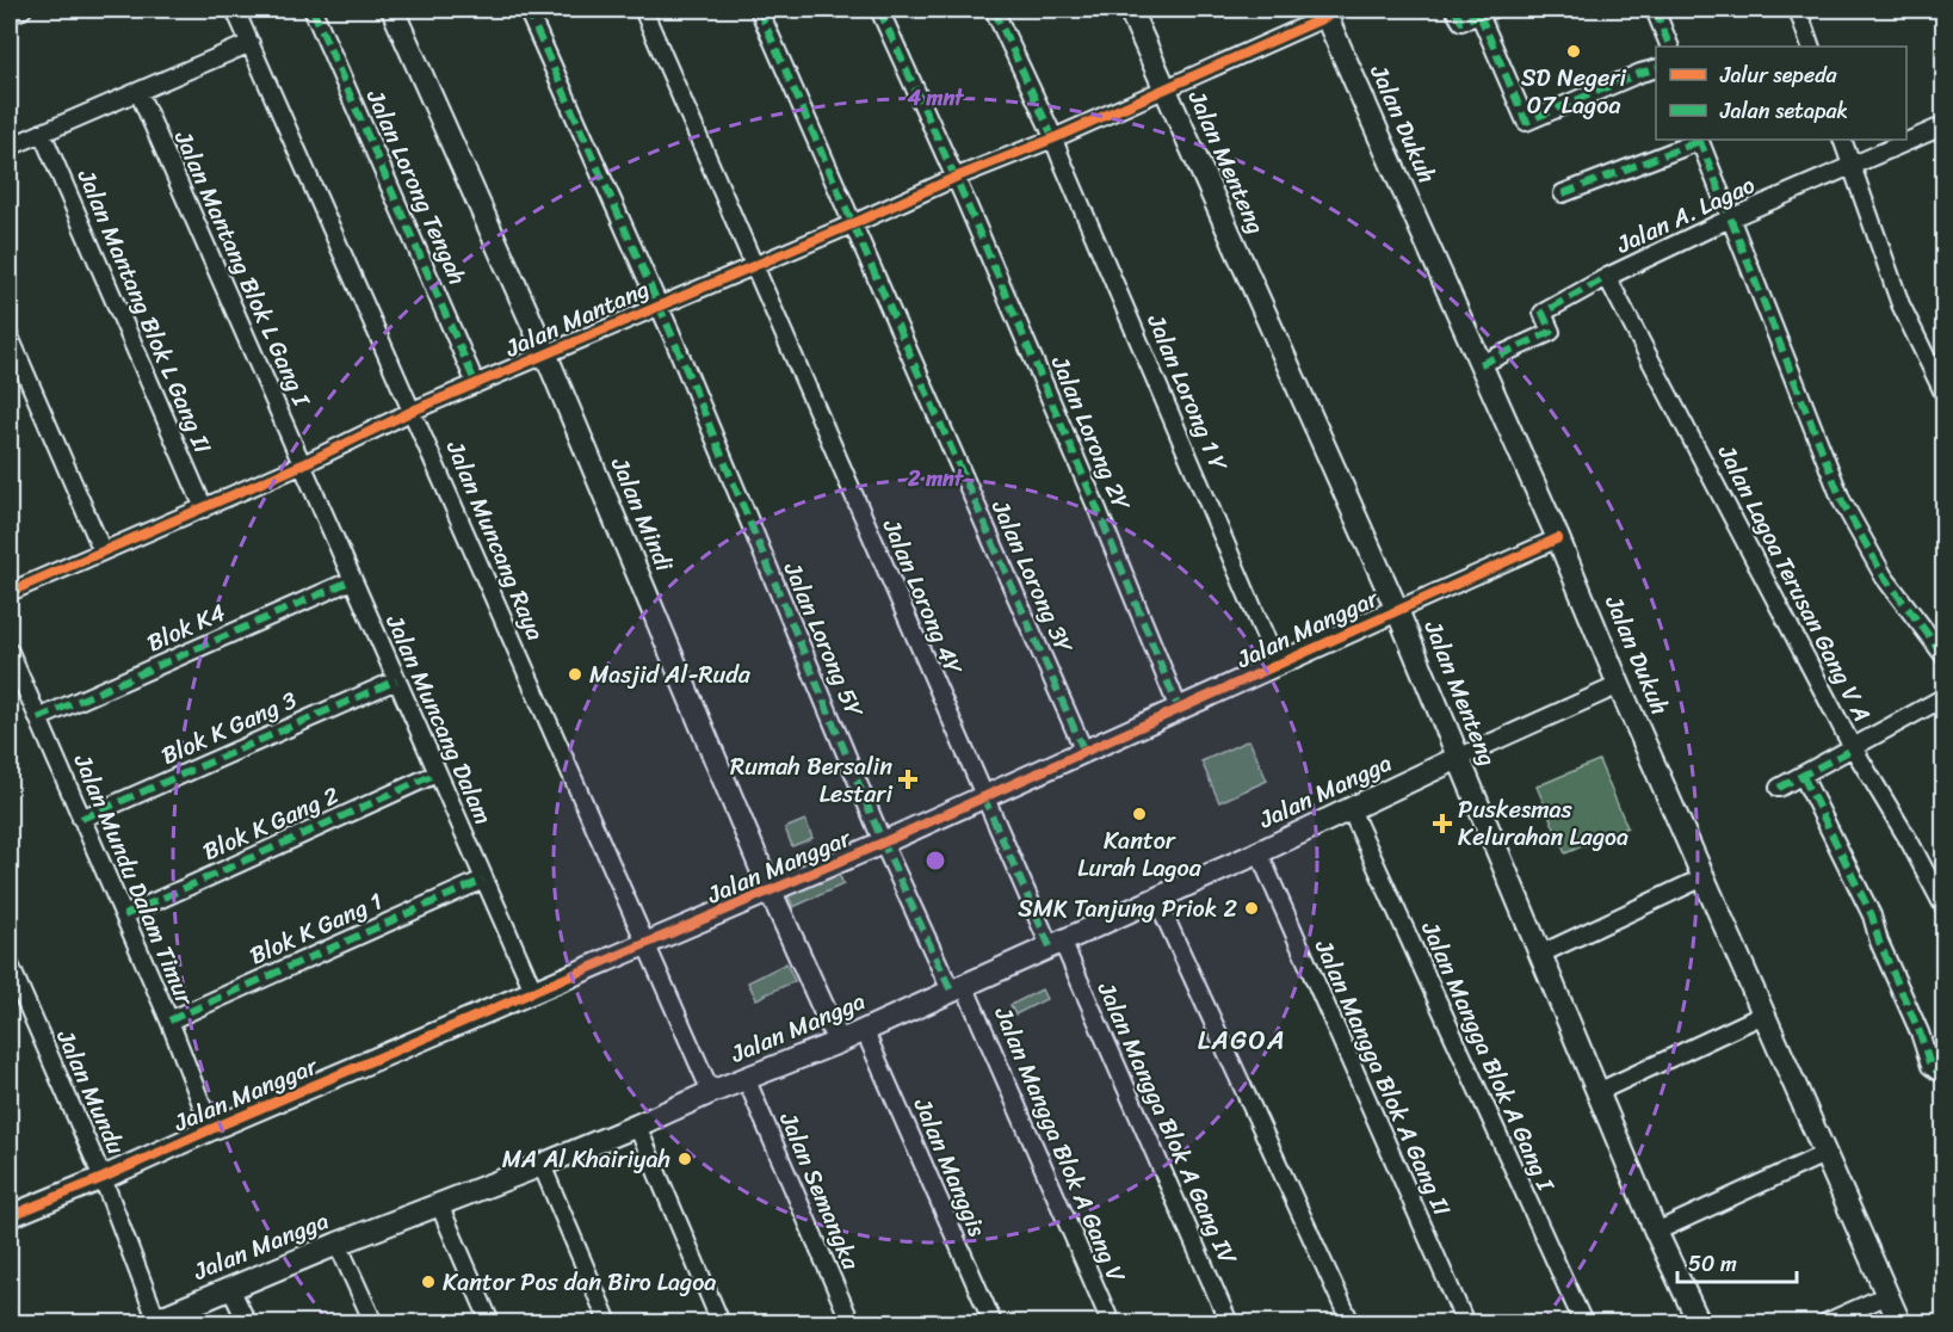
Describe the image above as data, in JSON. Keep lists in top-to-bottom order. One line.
{"streets":{"street":["Jalan Dukuh","Jalan Menteng","Jalan Lorong Tengah","Jalan A. Lagao","Jalan Mantang Blok L Gang I","Jalan Mantang Blok L Gang II","Jalan Mantang","Jalan Lorong 1 Y","Jalan Lorong 2Y","Jalan Mindi","Jalan Muncang Raya","Jalan Lorong 3Y","Jalan Lagoa Terusan Gang V A","Jalan Lorong 4Y","Blok K4","Jalan Manggar","Jalan Lorong 5Y","Jalan Muncang Dalam","Blok K Gang 3","Jalan Mangga","Blok K Gang 2","Jalan Mundu Dalam Timur","Blok K Gang 1","Jalan Mangga Blok A Gang I","Jalan Mangga Blok A Gang II","Jalan Mundu","Jalan Mangga Blok A Gang IV","Jalan Mangga Blok A Gang V","Jalan Manggis","Jalan Semangka"]},"crossings":[["Jalan Dukuh","Jalan A. Lagao"],["Jalan Dukuh","Jalan Mantang"],["Jalan Dukuh","Jalan Manggar"],["Jalan Menteng","Jalan Mantang"],["Jalan Menteng","Jalan Manggar"],["Jalan Menteng","Jalan Mangga"],["Jalan Lorong Tengah","Jalan Mantang"],["Jalan A. Lagao","Jalan Lagoa Terusan Gang V A"],["Jalan Mantang Blok L Gang I","Jalan Mantang"],["Jalan Mantang Blok L Gang I","Jalan Muncang Dalam"],["Jalan Mantang Blok L Gang II","Jalan Mantang"],["Jalan Mantang","Jalan Lorong 1 Y"],["Jalan Mantang","Jalan Lorong 2Y"],["Jalan Mantang","Jalan Mindi"],["Jalan Mantang","Jalan Muncang Raya"],["Jalan Mantang","Jalan Lorong 3Y"],["Jalan Mantang","Jalan Lorong 4Y"],["Jalan Mantang","Jalan Lorong 5Y"],["Jalan Mantang","Jalan Muncang Dalam"],["Jalan Lorong 1 Y","Jalan Manggar"],["Jalan Lorong 2Y","Jalan Manggar"],["Jalan Mindi","Jalan Manggar"],["Jalan Mindi","Jalan Mangga"],["Jalan Muncang Raya","Jalan Manggar"],["Jalan Muncang Raya","Jalan Mangga"],["Jalan Lorong 3Y","Jalan Manggar"],["Jalan Lorong 4Y","Jalan Manggar"],["Jalan Lorong 4Y","Jalan Mangga"],["Jalan Lorong 4Y","Jalan Mangga Blok A Gang IV"],["Blok K4","Jalan Muncang Dalam"],["Blok K4","Jalan Mundu Dalam Timur"],["Jalan Manggar","Jalan Lorong 5Y"],["Jalan Manggar","Jalan Muncang Dalam"],["Jalan Manggar","Jalan Mundu Dalam Timur"],["Jalan Manggar","Jalan Mundu"],["Jalan Lorong 5Y","Jalan Mangga"],["Jalan Lorong 5Y","Jalan Mangga Blok A Gang V"],["Jalan Muncang Dalam","Blok K Gang 3"],["Jalan Muncang Dalam","Blok K Gang 2"],["Jalan Muncang Dalam","Blok K Gang 1"],["Blok K Gang 3","Jalan Mundu Dalam Timur"],["Jalan Mangga","Jalan Mangga Blok A Gang I"],["Jalan Mangga","Jalan Mangga Blok A Gang II"],["Jalan Mangga","Jalan Mundu"],["Jalan Mangga","Jalan Mangga Blok A Gang IV"],["Jalan Mangga","Jalan Mangga Blok A Gang V"],["Jalan Mangga","Jalan Manggis"],["Jalan Mangga","Jalan Semangka"],["Blok K Gang 2","Jalan Mundu Dalam Timur"],["Jalan Mundu Dalam Timur","Blok K Gang 1"]],"districts":["LAGOA"],"places":{"other":["SD Negeri 07 Lagoa","Masjid Al-Ruda","Kantor Lurah Lagoa","SMK Tanjung Priok 2","MA Al Khairiyah","Kantor Pos dan Biro Lagoa"],"health":["Rumah Bersalin Lestari","Puskesmas Kelurahan Lagoa"]},"legend":["Jalur sepeda","Jalan setapak"],"scale_bar":"50 m","rings":["4 mnt","2 mnt"]}
